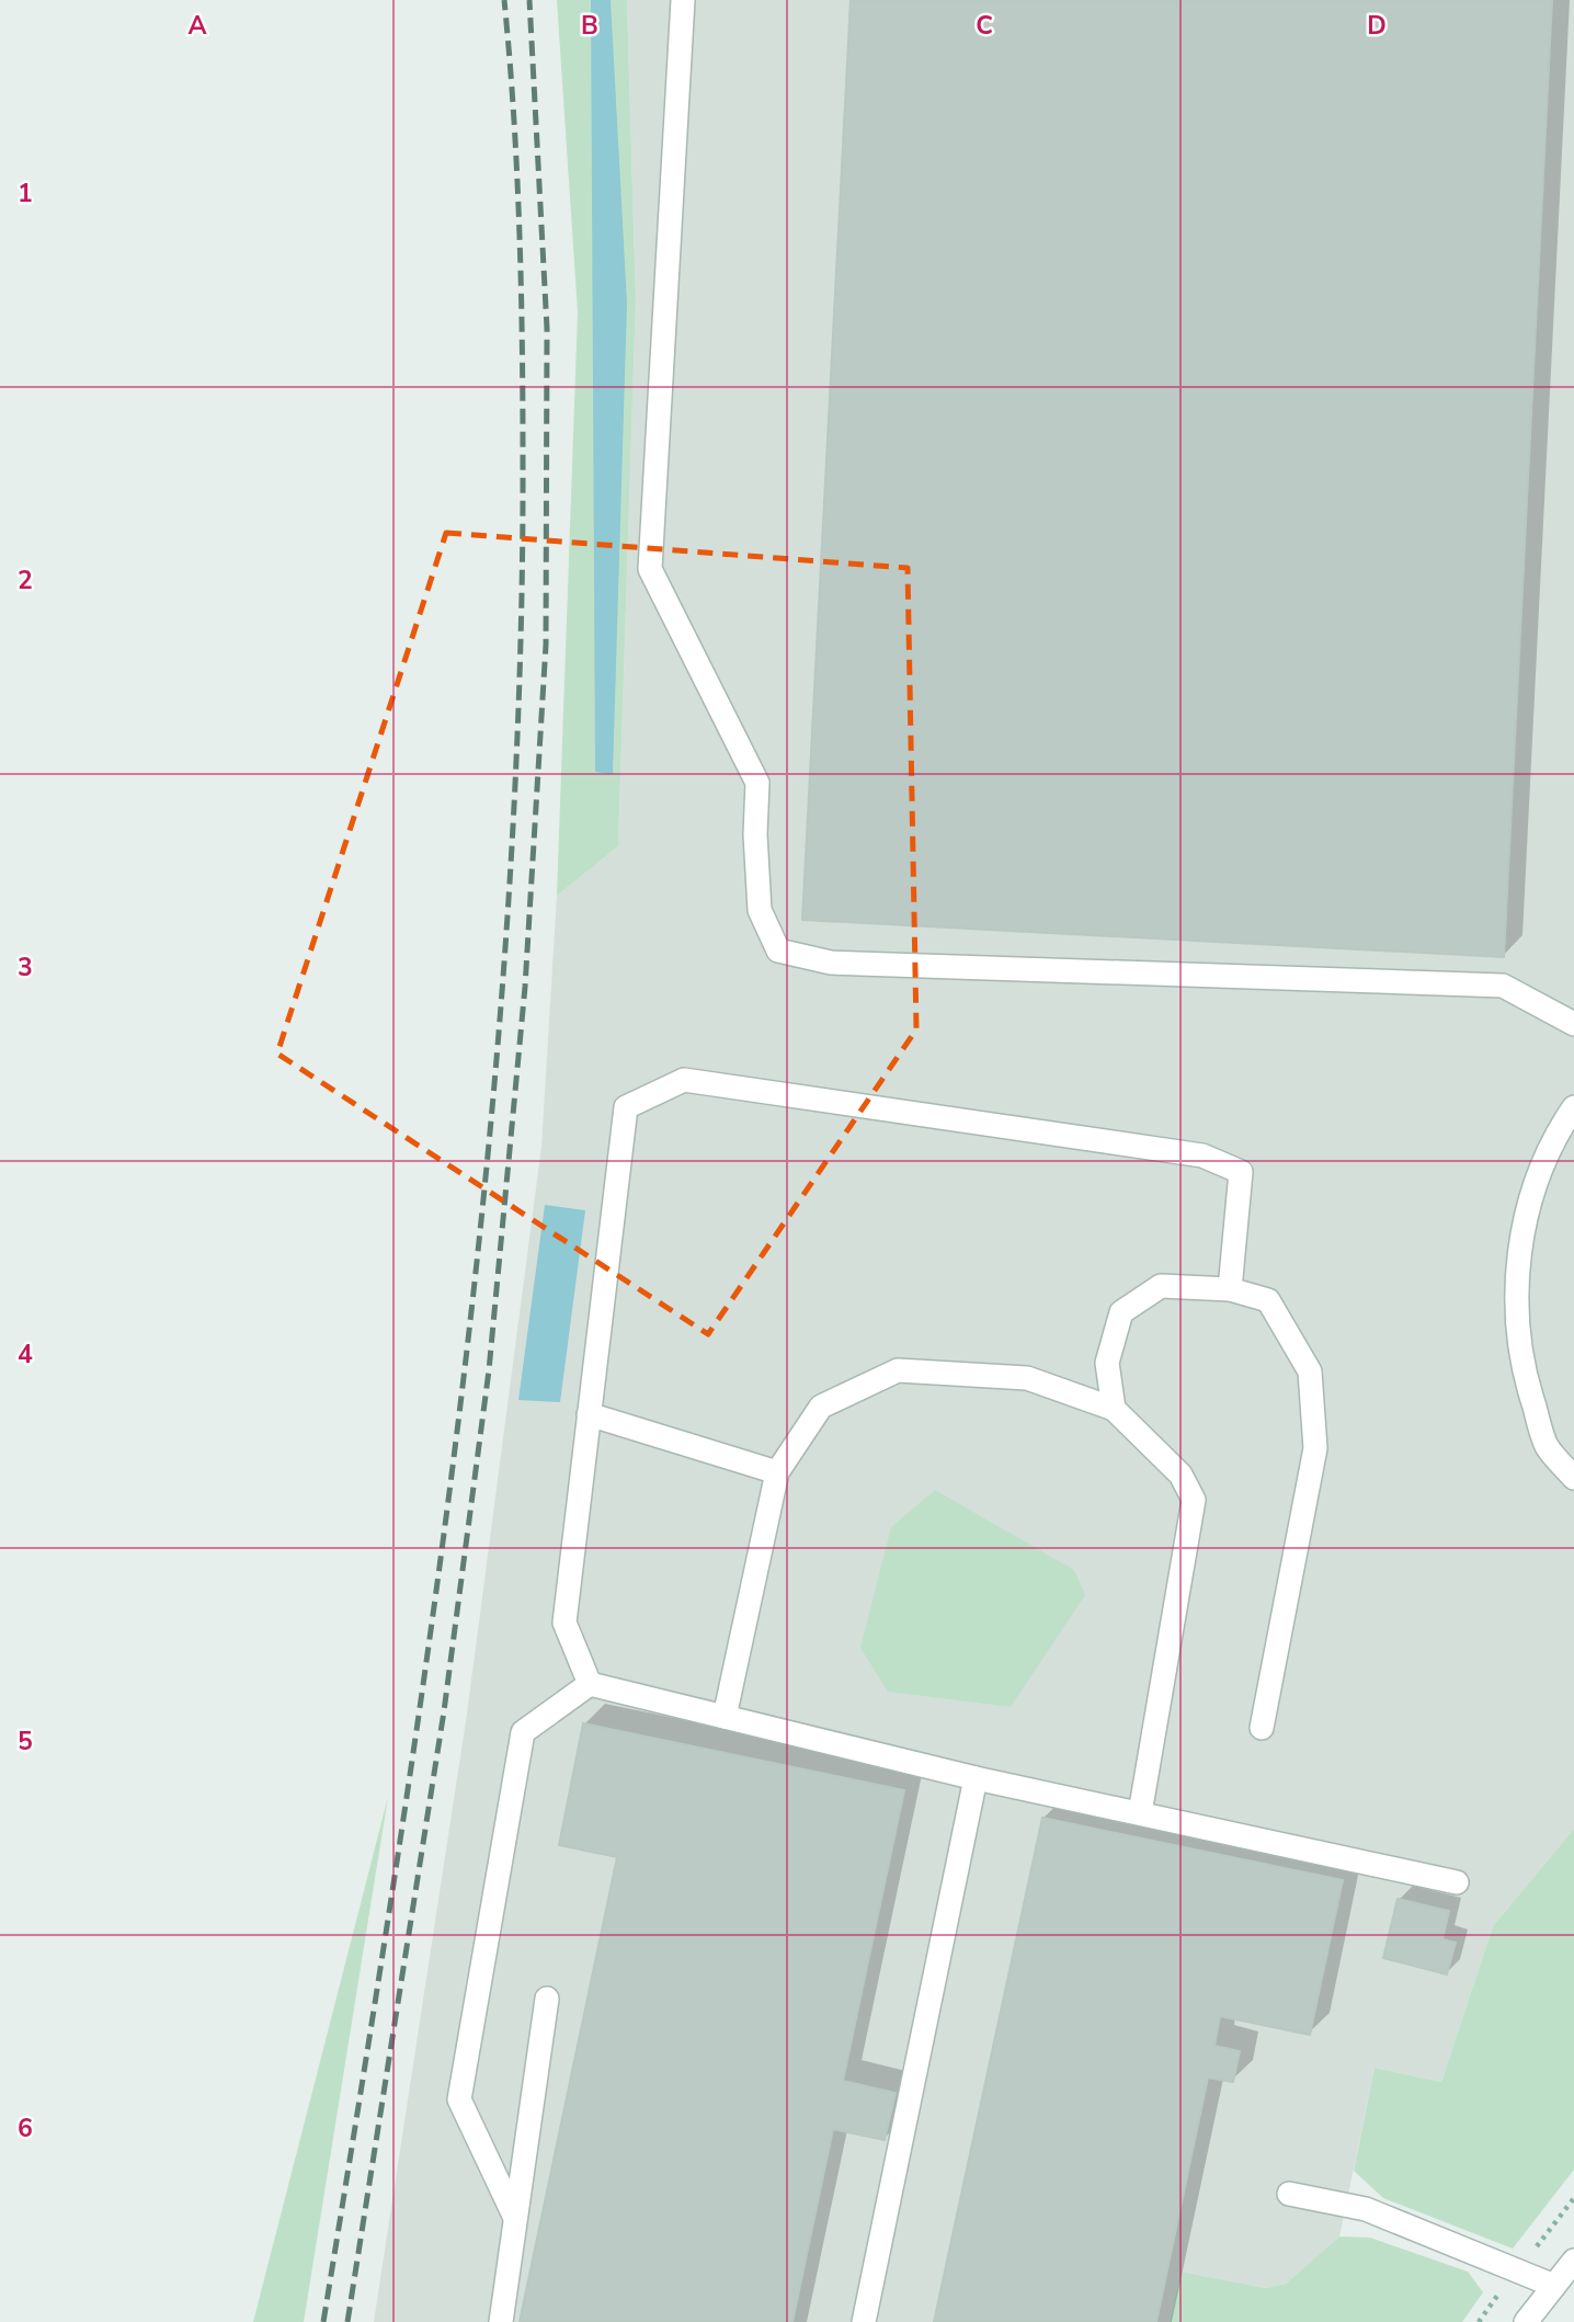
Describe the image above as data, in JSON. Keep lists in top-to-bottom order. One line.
{"grid":{"columns":["A","B","C","D"],"rows":["1","2","3","4","5","6"]}}
